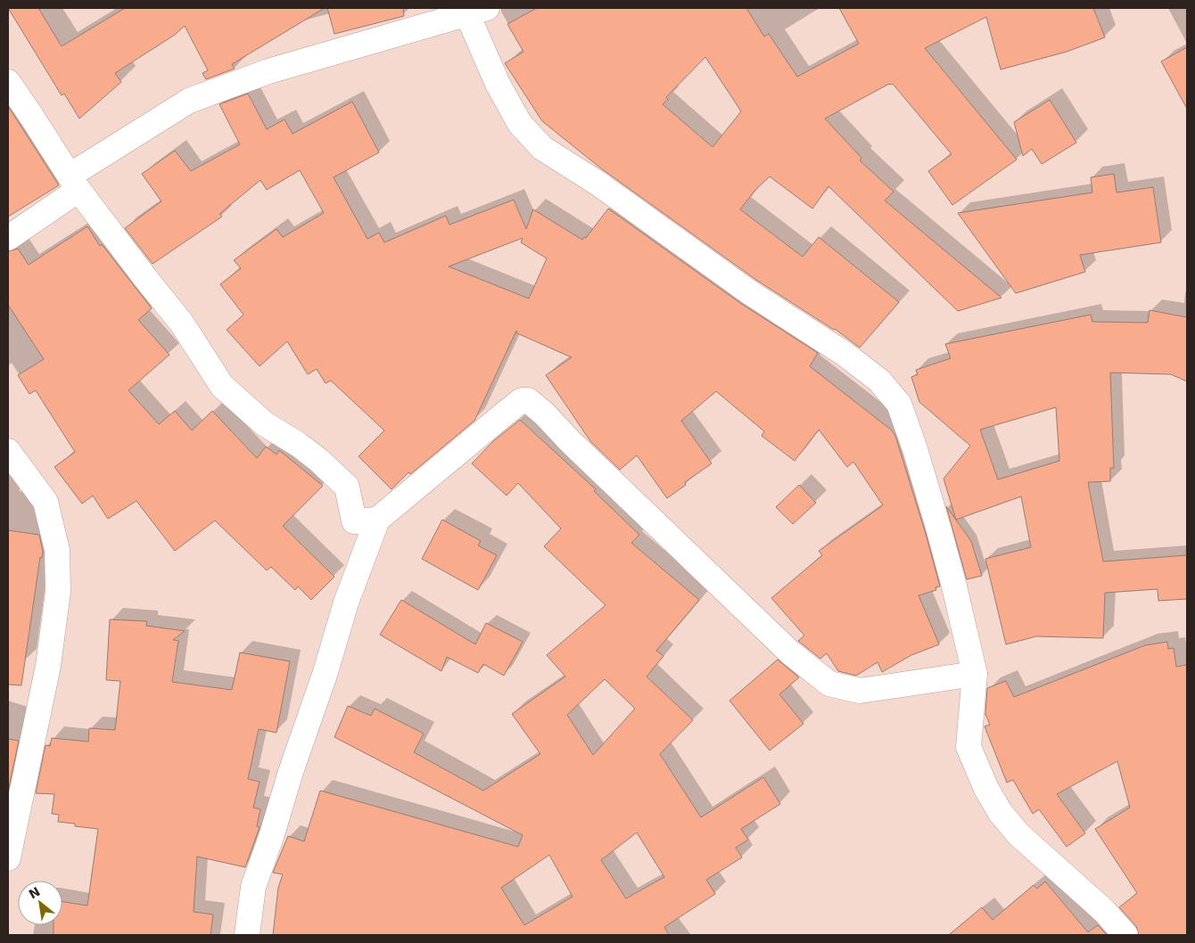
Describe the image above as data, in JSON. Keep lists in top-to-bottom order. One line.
{"north":"top left"}
